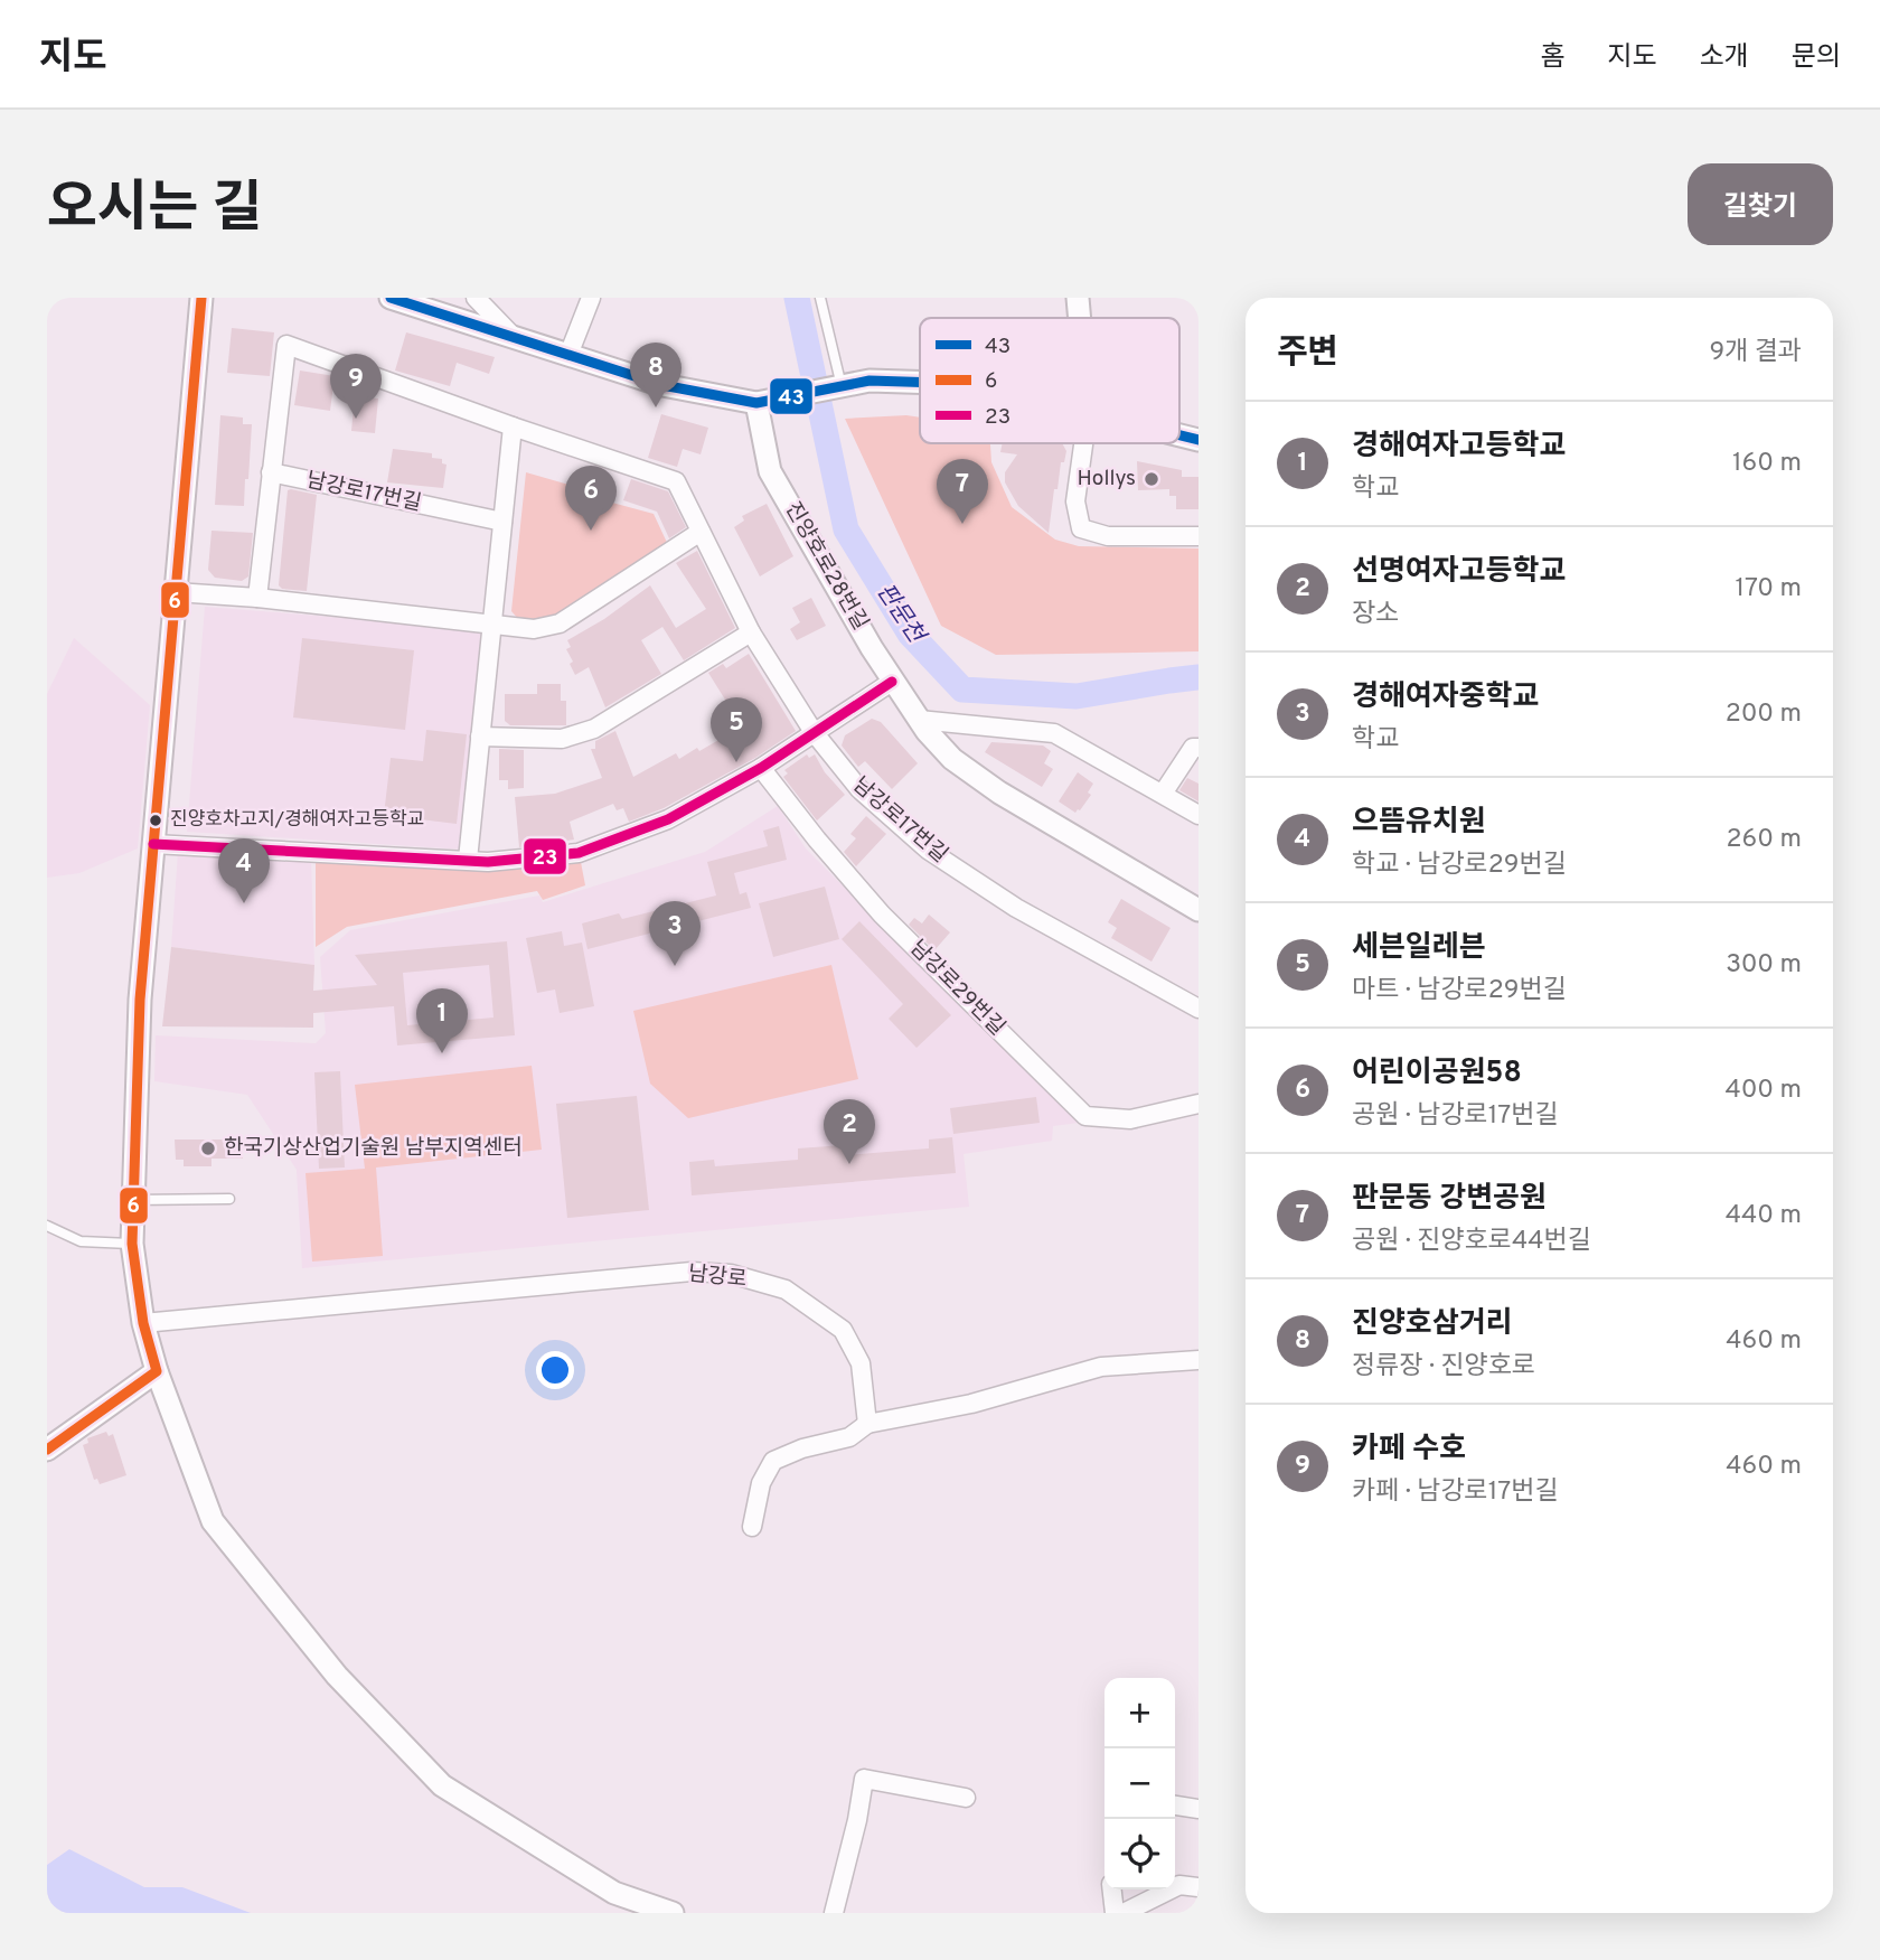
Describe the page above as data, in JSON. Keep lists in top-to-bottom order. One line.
{"streets":{"street":["남강로17번길","진양호로28번길","남강로29번길","남강로"]},"water":["판문천"],"places":["Hollys","진양호차고지/경해여자고등학교","한국기상산업기술원 남부지역센터"],"lines":["transit line 43","transit line 6","transit line 23"],"legend":["43","6","23"],"page":{"header":"지도","nav":["홈","지도","소개","문의"],"title":"오시는 길","buttons":"길찾기","heading":["주변","9개 결과"],"pins":["8","9","7","6","5","4","3","1","2"],"list":[{"mark":"1","name":"경해여자고등학교","note":"학교","value":"160 m"},{"mark":"2","name":"선명여자고등학교","note":"장소","value":"170 m"},{"mark":"3","name":"경해여자중학교","note":"학교","value":"200 m"},{"mark":"4","name":"으뜸유치원","note":"학교 · 남강로29번길","value":"260 m"},{"mark":"5","name":"세븐일레븐","note":"마트 · 남강로29번길","value":"300 m"},{"mark":"6","name":"어린이공원58","note":"공원 · 남강로17번길","value":"400 m"},{"mark":"7","name":"판문동 강변공원","note":"공원 · 진양호로44번길","value":"440 m"},{"mark":"8","name":"진양호삼거리","note":"정류장 · 진양호로","value":"460 m"},{"mark":"9","name":"카페 수호","note":"카페 · 남강로17번길","value":"460 m"}],"map_buttons":["+","−"]}}
